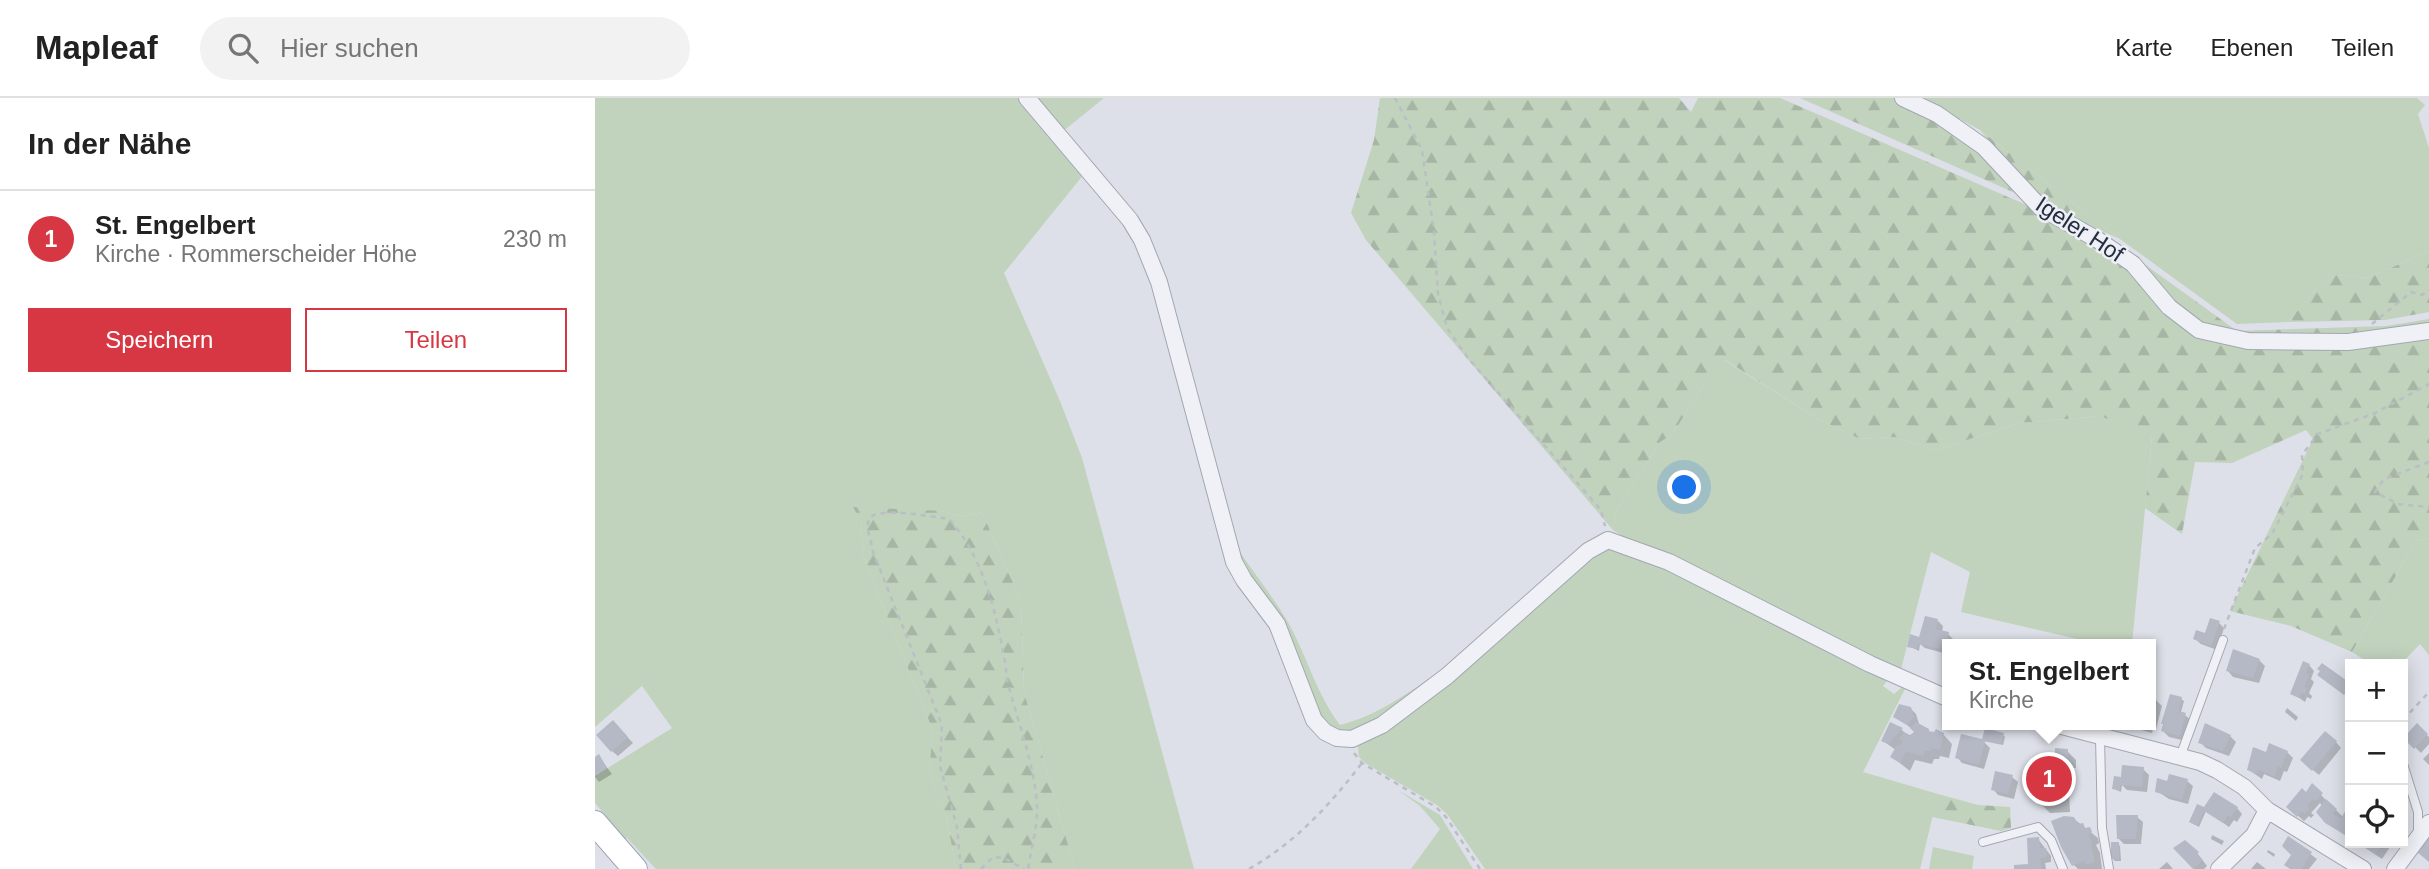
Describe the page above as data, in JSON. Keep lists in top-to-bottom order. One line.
{"streets":{"street":["Igeler Hof"]},"page":{"header":"Mapleaf","search":"Hier suchen","nav":["Karte","Ebenen","Teilen"],"heading":"In der Nähe","list":[{"mark":"1","name":"St. Engelbert","note":"Kirche · Rommerscheider Höhe","value":"230 m"}],"buttons":["Speichern","Teilen"],"popup":["St. Engelbert","Kirche"],"map_buttons":["+","−"],"pins":"1"}}
